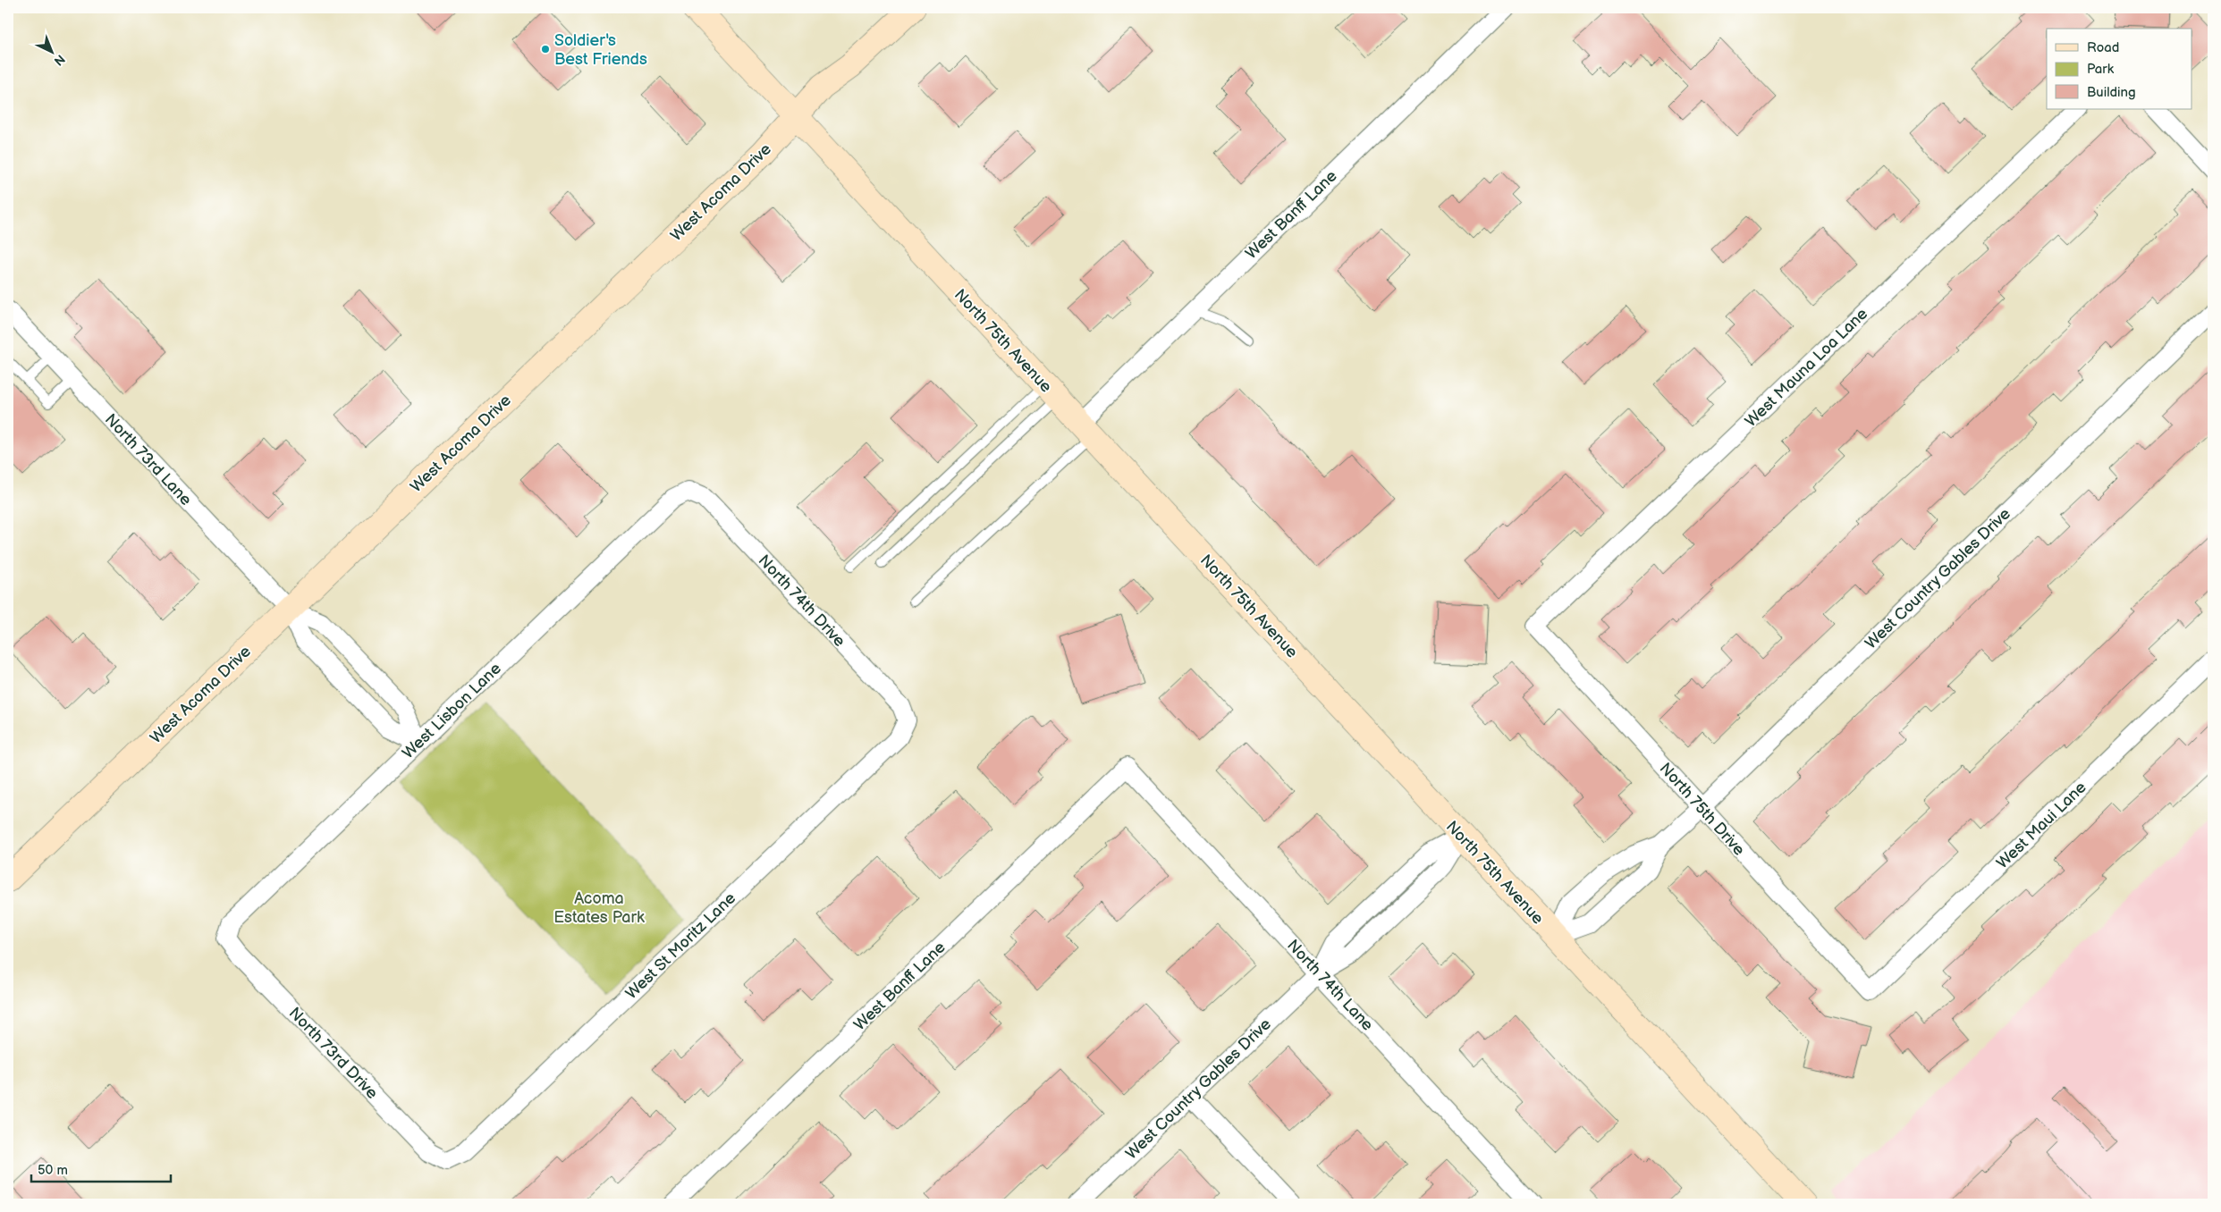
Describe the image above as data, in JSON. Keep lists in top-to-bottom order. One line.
{"streets":{"main road":["West Acoma Drive","North 75th Avenue"],"street":["West Banff Lane","West Mauna Loa Lane","North 73rd Lane","West Country Gables Drive","North 74th Drive","West Lisbon Lane","North 75th Drive","West Maui Lane","West St Moritz Lane","North 74th Lane","North 73rd Drive"]},"crossings":[["West Acoma Drive","North 75th Avenue"],["West Acoma Drive","North 73rd Lane"],["West Banff Lane","North 75th Avenue"],["West Banff Lane","North 74th Lane"],["North 75th Avenue","West Country Gables Drive"],["West Mauna Loa Lane","North 75th Drive"],["North 73rd Lane","West Lisbon Lane"],["West Country Gables Drive","North 75th Drive"],["West Country Gables Drive","North 74th Lane"],["North 74th Drive","West Lisbon Lane"],["North 74th Drive","West St Moritz Lane"],["West Lisbon Lane","North 73rd Drive"],["North 75th Drive","West Maui Lane"],["West St Moritz Lane","North 73rd Drive"]],"parks":["Acoma Estates Park"],"places":["Soldier's Best Friends"],"legend":["Road","Park","Building"],"scale_bar":"50 m","north":"bottom right"}
